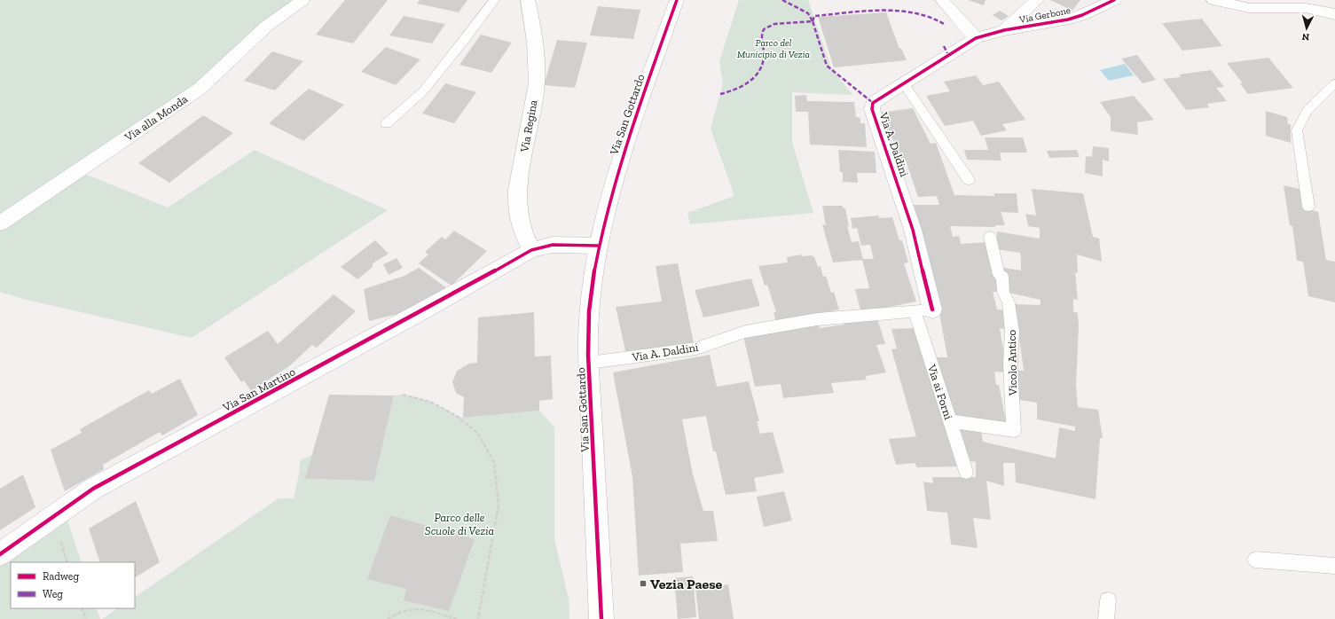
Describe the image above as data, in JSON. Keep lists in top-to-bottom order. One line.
{"streets":{"street":["Via Gerbone","Via San Gottardo","Via alla Monda","Via Regina","Via A. Daldini","Via San Martino"],"lane":["Vicolo Antico","Via ai Forni"]},"crossings":[["Via Gerbone","Via A. Daldini"],["Via San Gottardo","Via A. Daldini"],["Via San Gottardo","Via San Martino"],["Via Regina","Via San Martino"],["Via A. Daldini","Via ai Forni"],["Vicolo Antico","Via ai Forni"]],"parks":["Parco del Municipio di Vezia","Parco delle Scuole di Vezia"],"places":{"transit":["Vezia Paese"]},"legend":["Radweg","Weg"],"north":"bottom"}
